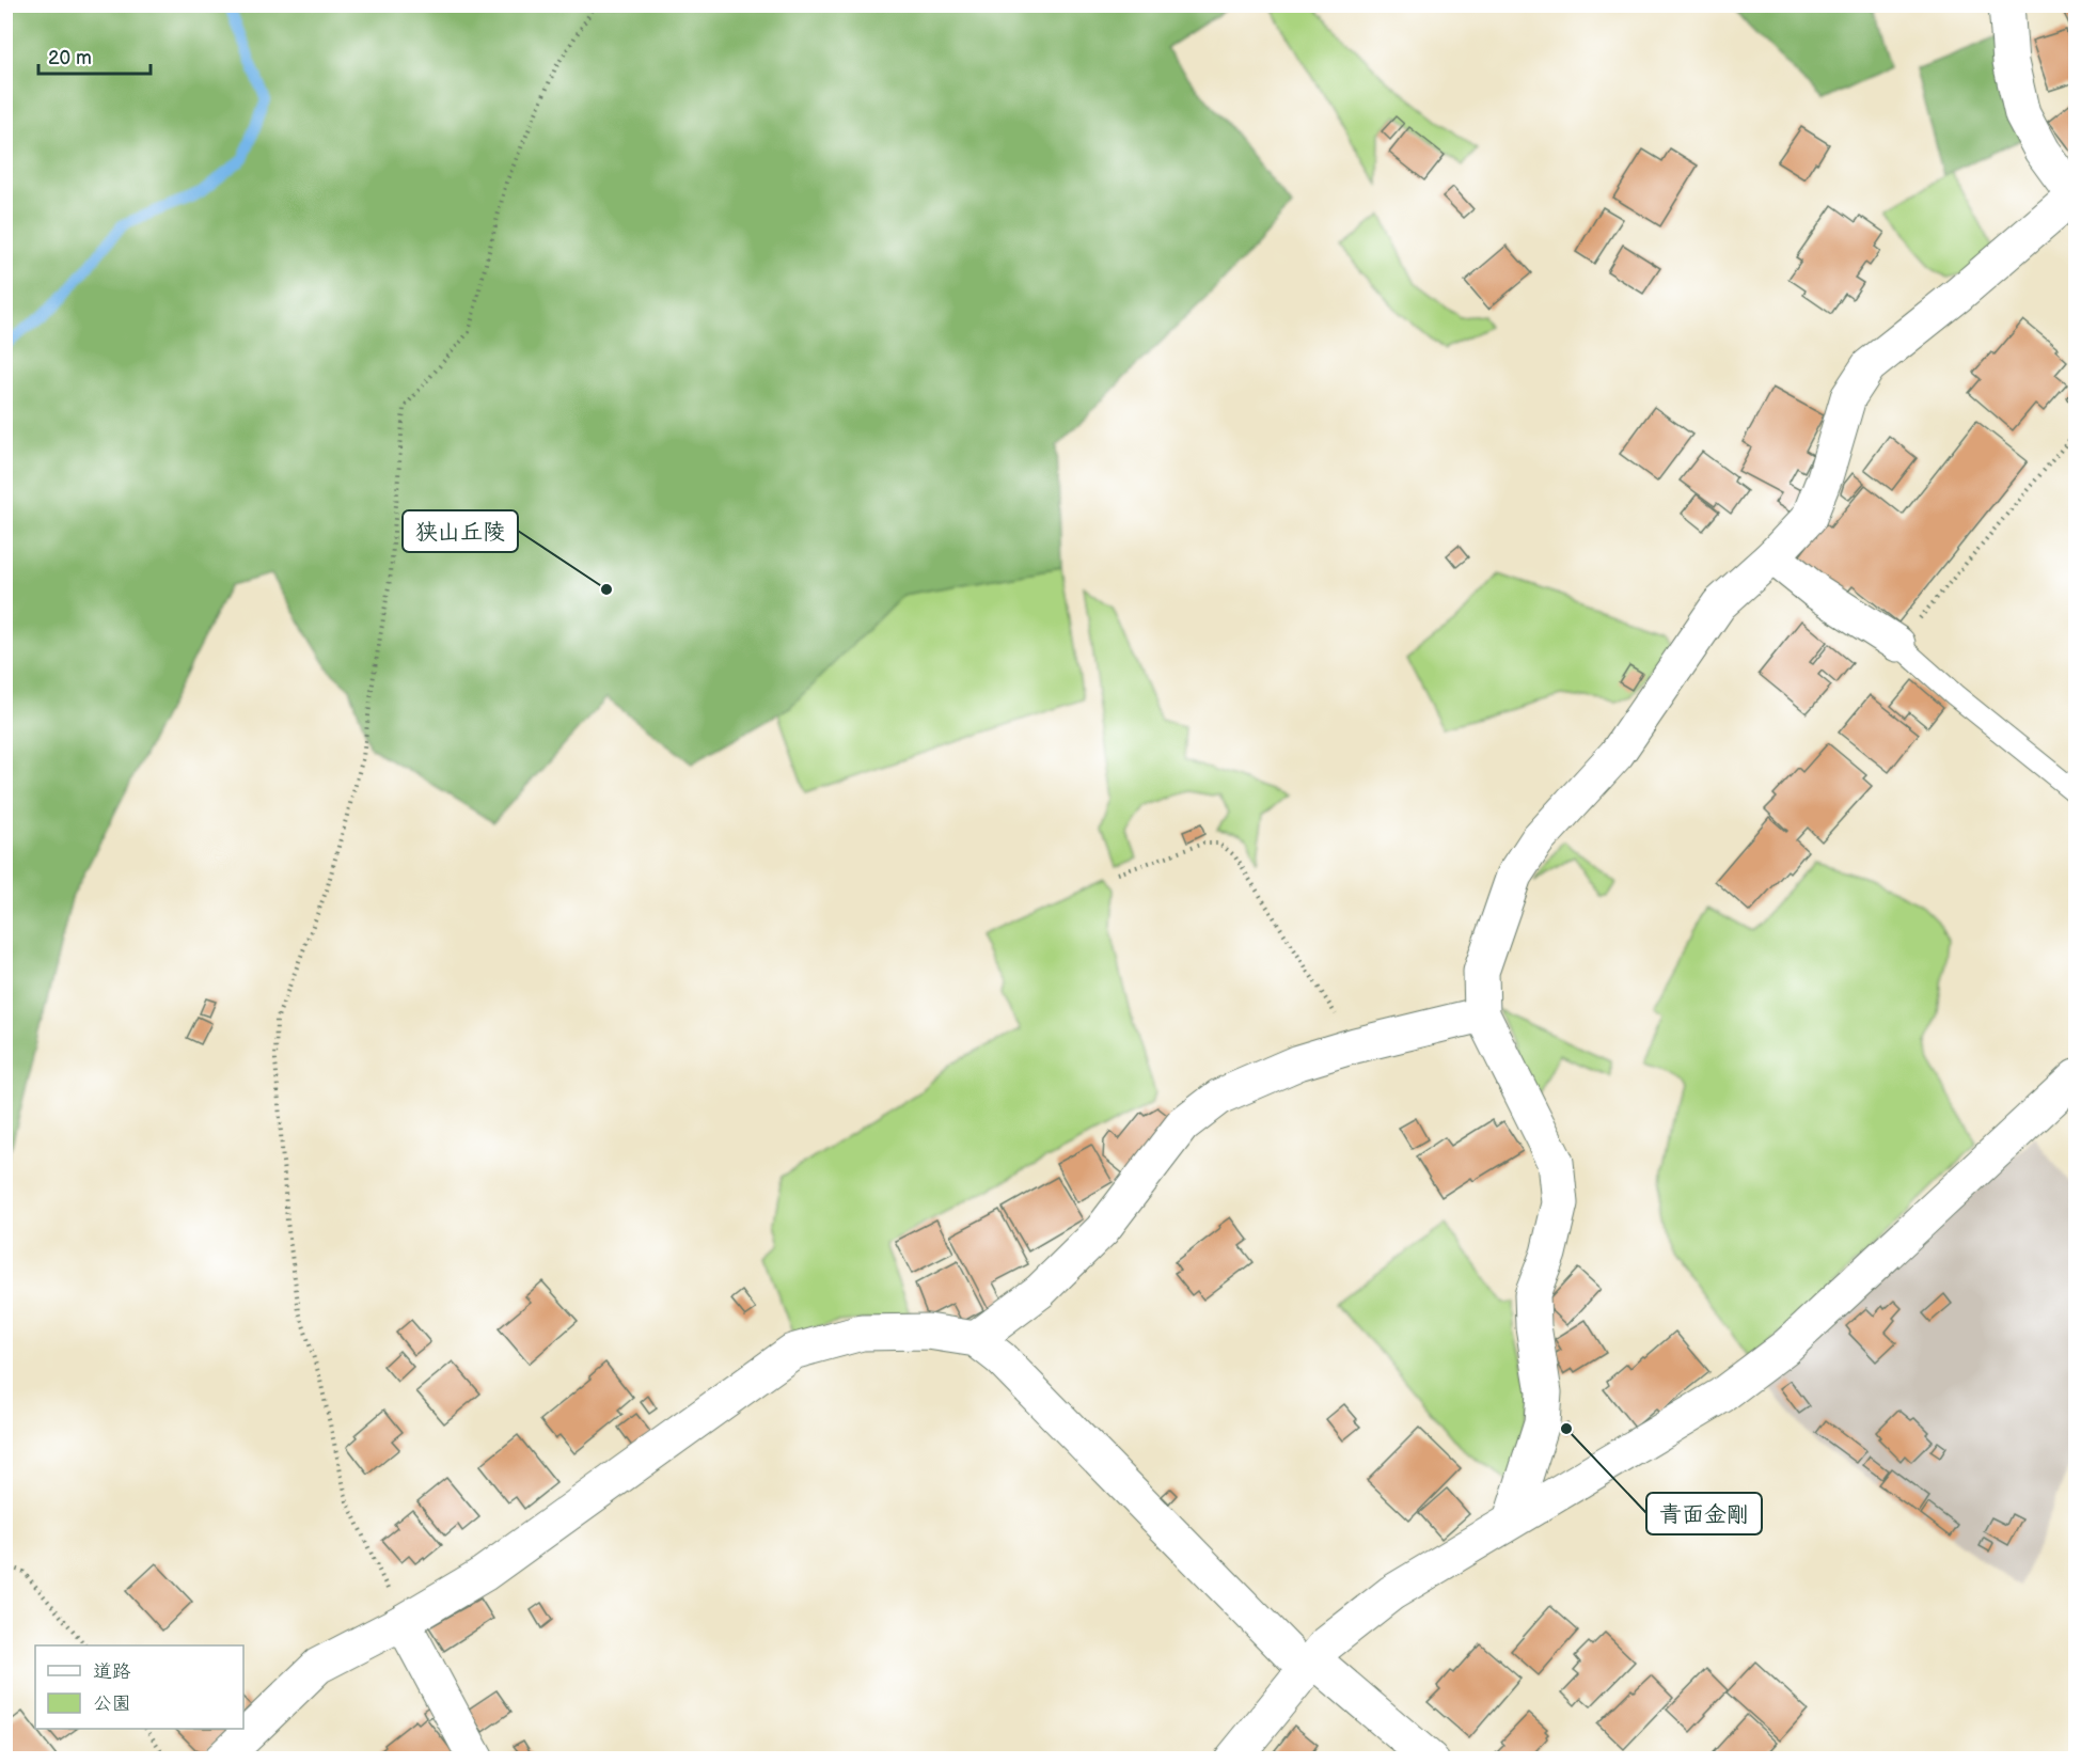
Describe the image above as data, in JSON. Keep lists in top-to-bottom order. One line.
{"places":["狭山丘陵","青面金剛"],"legend":["道路","公園"],"scale_bar":"20 m"}
